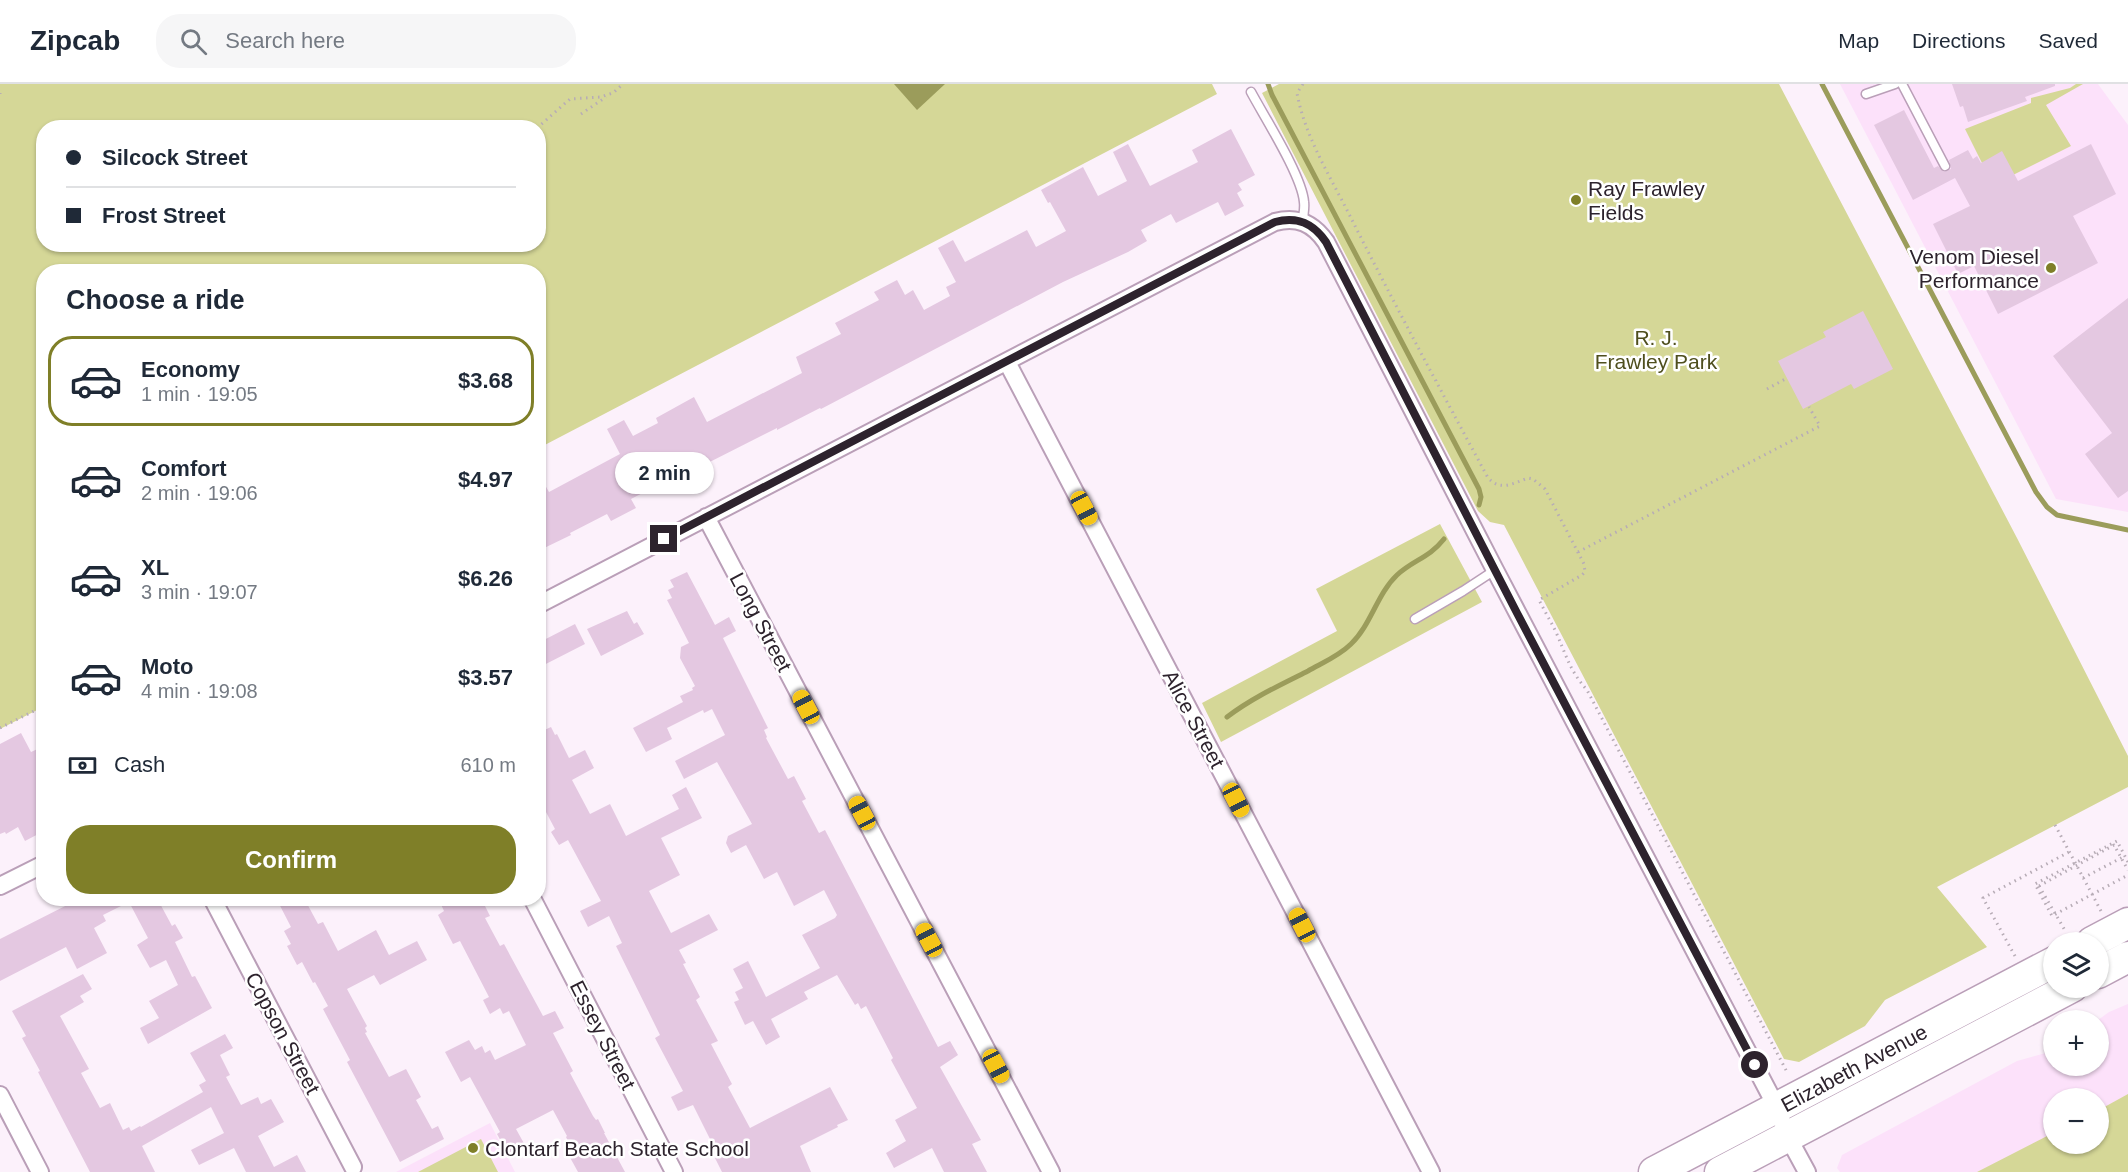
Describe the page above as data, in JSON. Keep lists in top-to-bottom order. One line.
{"streets":{"highway":["Elizabeth Avenue"],"street":["Long Street","Alice Street","Copson Street","Essey Street"]},"parks":["R. J. Frawley Park"],"places":["Ray Frawley Fields","Venom Diesel Performance","Clontarf Beach State School"],"page":{"header":"Zipcab","search":"Search here","nav":["Map","Directions","Saved"],"banner":["Silcock Street","Frost Street"],"heading":"Choose a ride","list":[{"name":"Economy","note":"1 min · 19:05","value":"$3.68"},{"name":"Comfort","note":"2 min · 19:06","value":"$4.97"},{"name":"XL","note":"3 min · 19:07","value":"$6.26"},{"name":"Moto","note":"4 min · 19:08","value":"$3.57"}],"bubble":"2 min","pay":["Cash","610 m"],"buttons":"Confirm","map_buttons":["+","−"]}}
